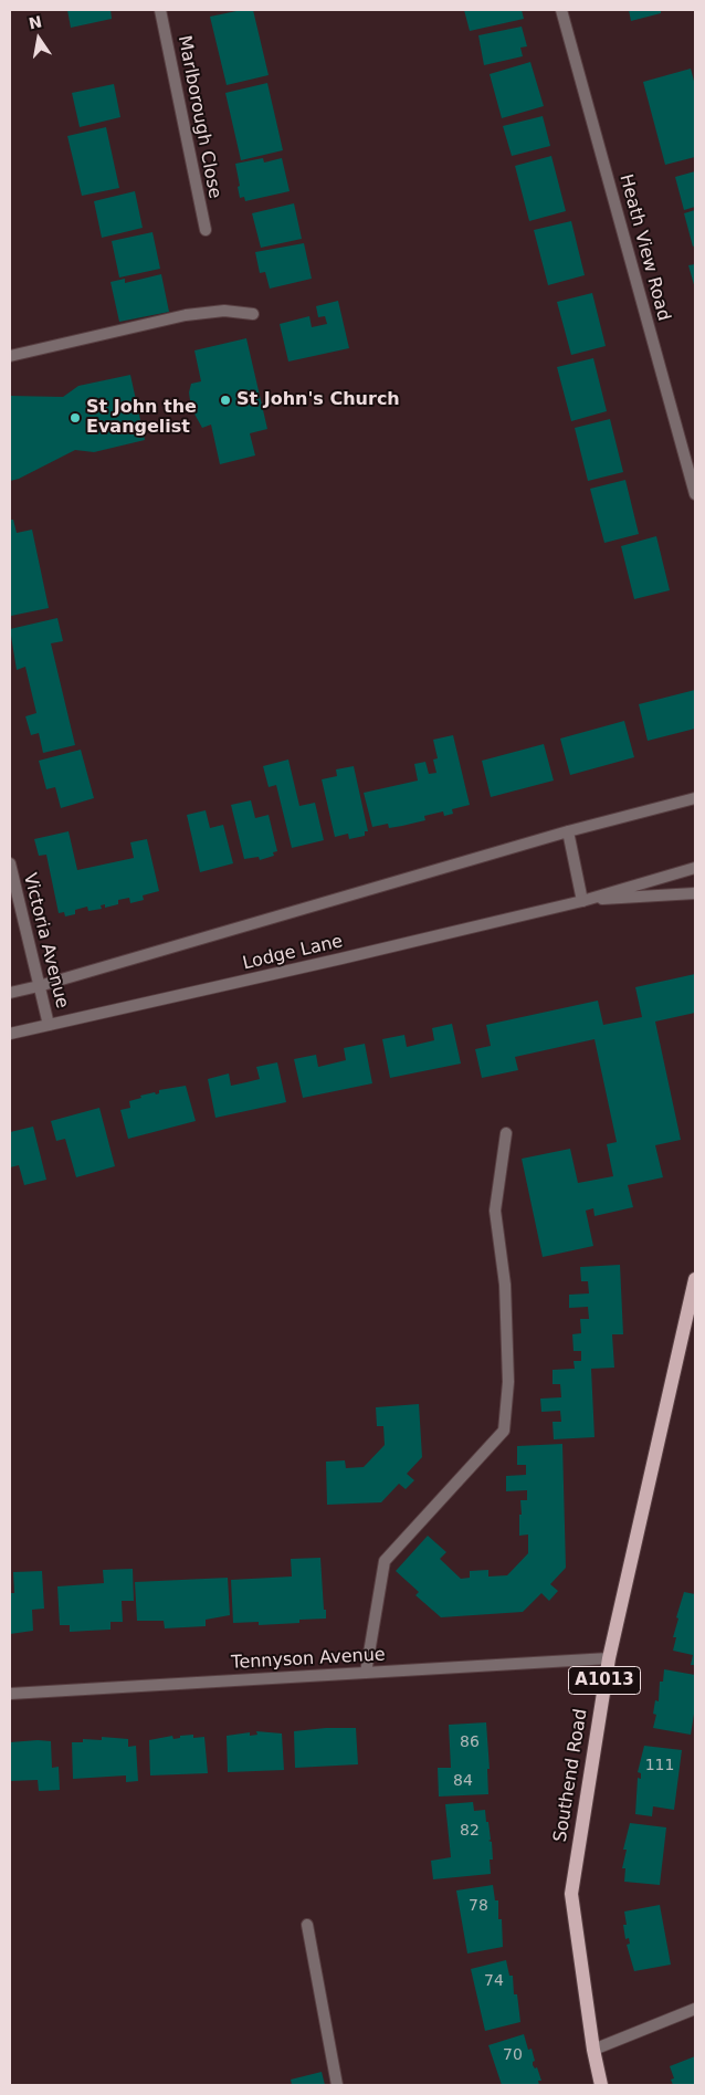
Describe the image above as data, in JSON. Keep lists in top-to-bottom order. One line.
{"streets":{"main road":["A1013","Southend Road"],"street":["Marlborough Close","Heath View Road","Victoria Avenue","Lodge Lane","Tennyson Avenue"]},"crossings":[["Victoria Avenue","Lodge Lane"],["Tennyson Avenue","Southend Road"]],"places":["St John's Church","St John the Evangelist"],"house_numbers":["86","111","84","82","78","74","70"],"north":"top"}
